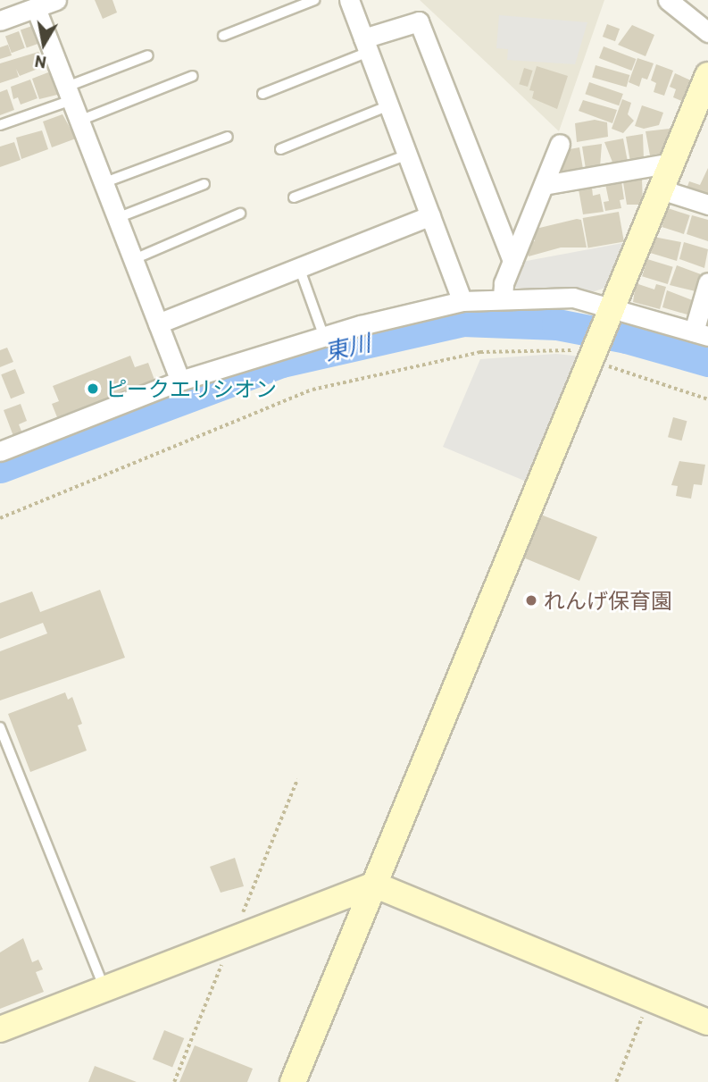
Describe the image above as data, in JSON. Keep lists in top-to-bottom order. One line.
{"water":["東川"],"places":["ピークエリシオン","れんげ保育園"],"north":"bottom"}
